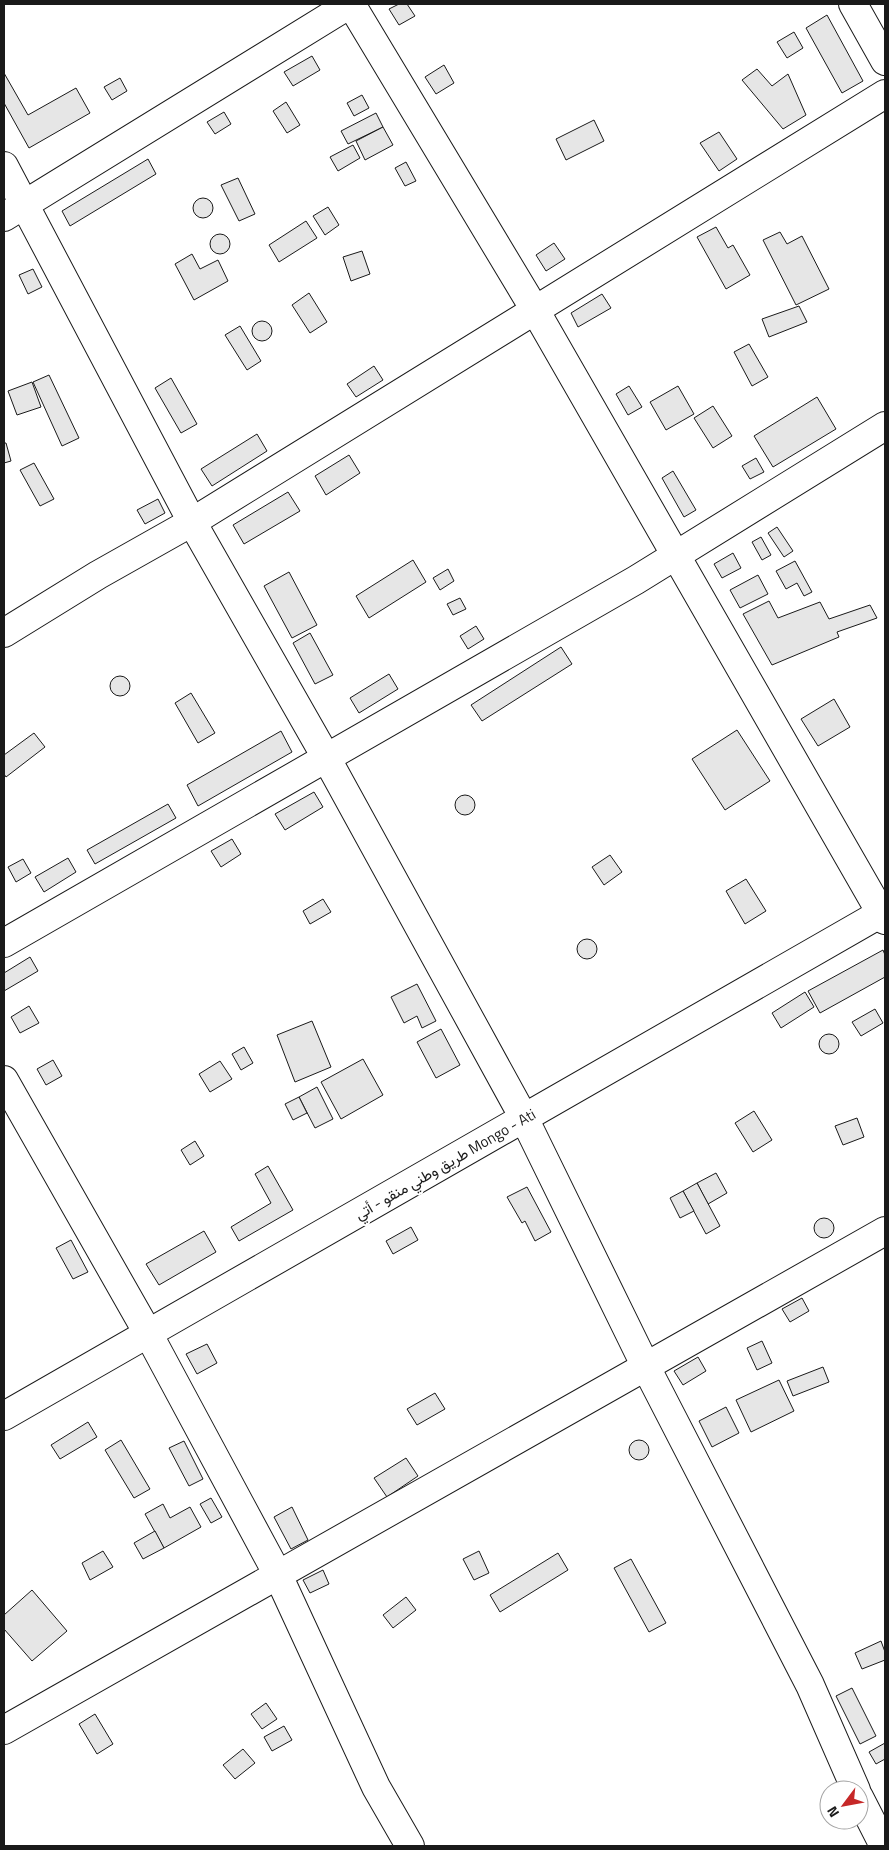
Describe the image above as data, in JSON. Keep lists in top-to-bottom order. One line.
{"streets":{"street":["طريق وطني منقو - أتي Mongo - Ati"]},"north":"bottom left"}
